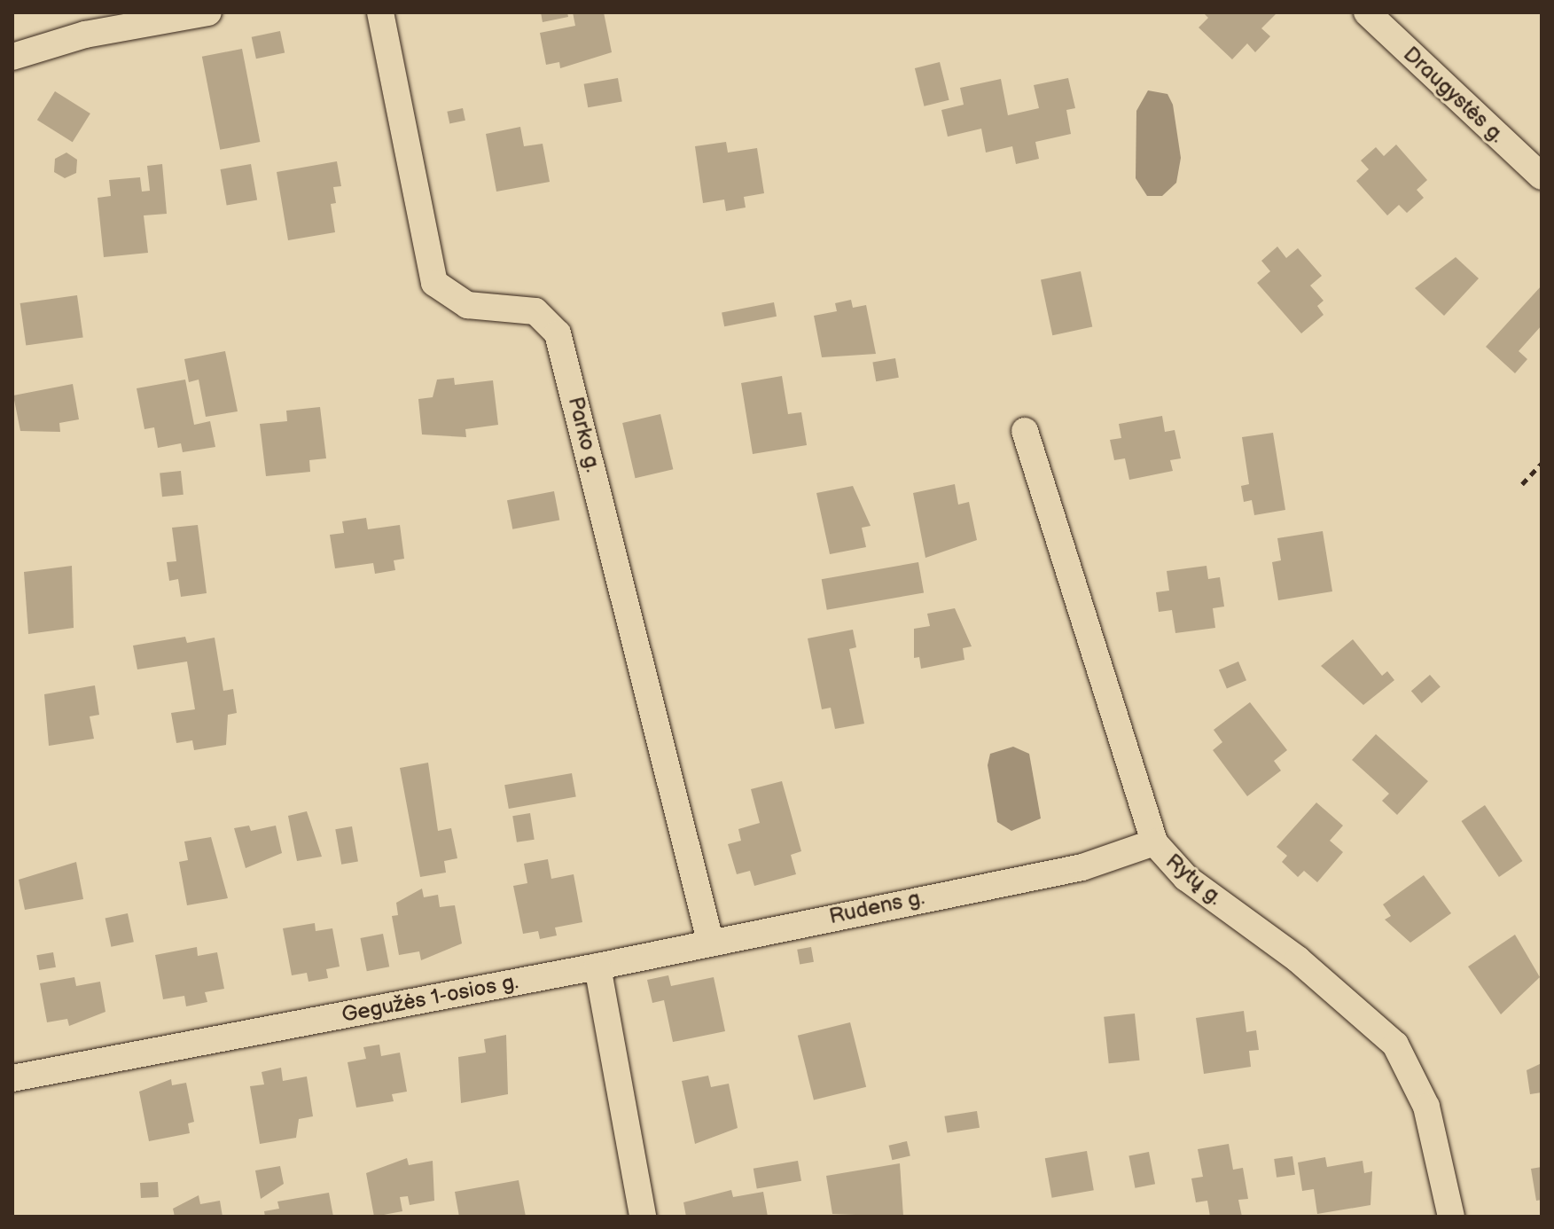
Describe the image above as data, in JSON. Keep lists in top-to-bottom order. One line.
{"streets":{"street":["Draugystės g.","Parko g.","Rytų g.","Rudens g.","Gegužės 1-osios g."]},"crossings":[["Parko g.","Rudens g."],["Rytų g.","Rudens g."],["Rudens g.","Gegužės 1-osios g."]]}
